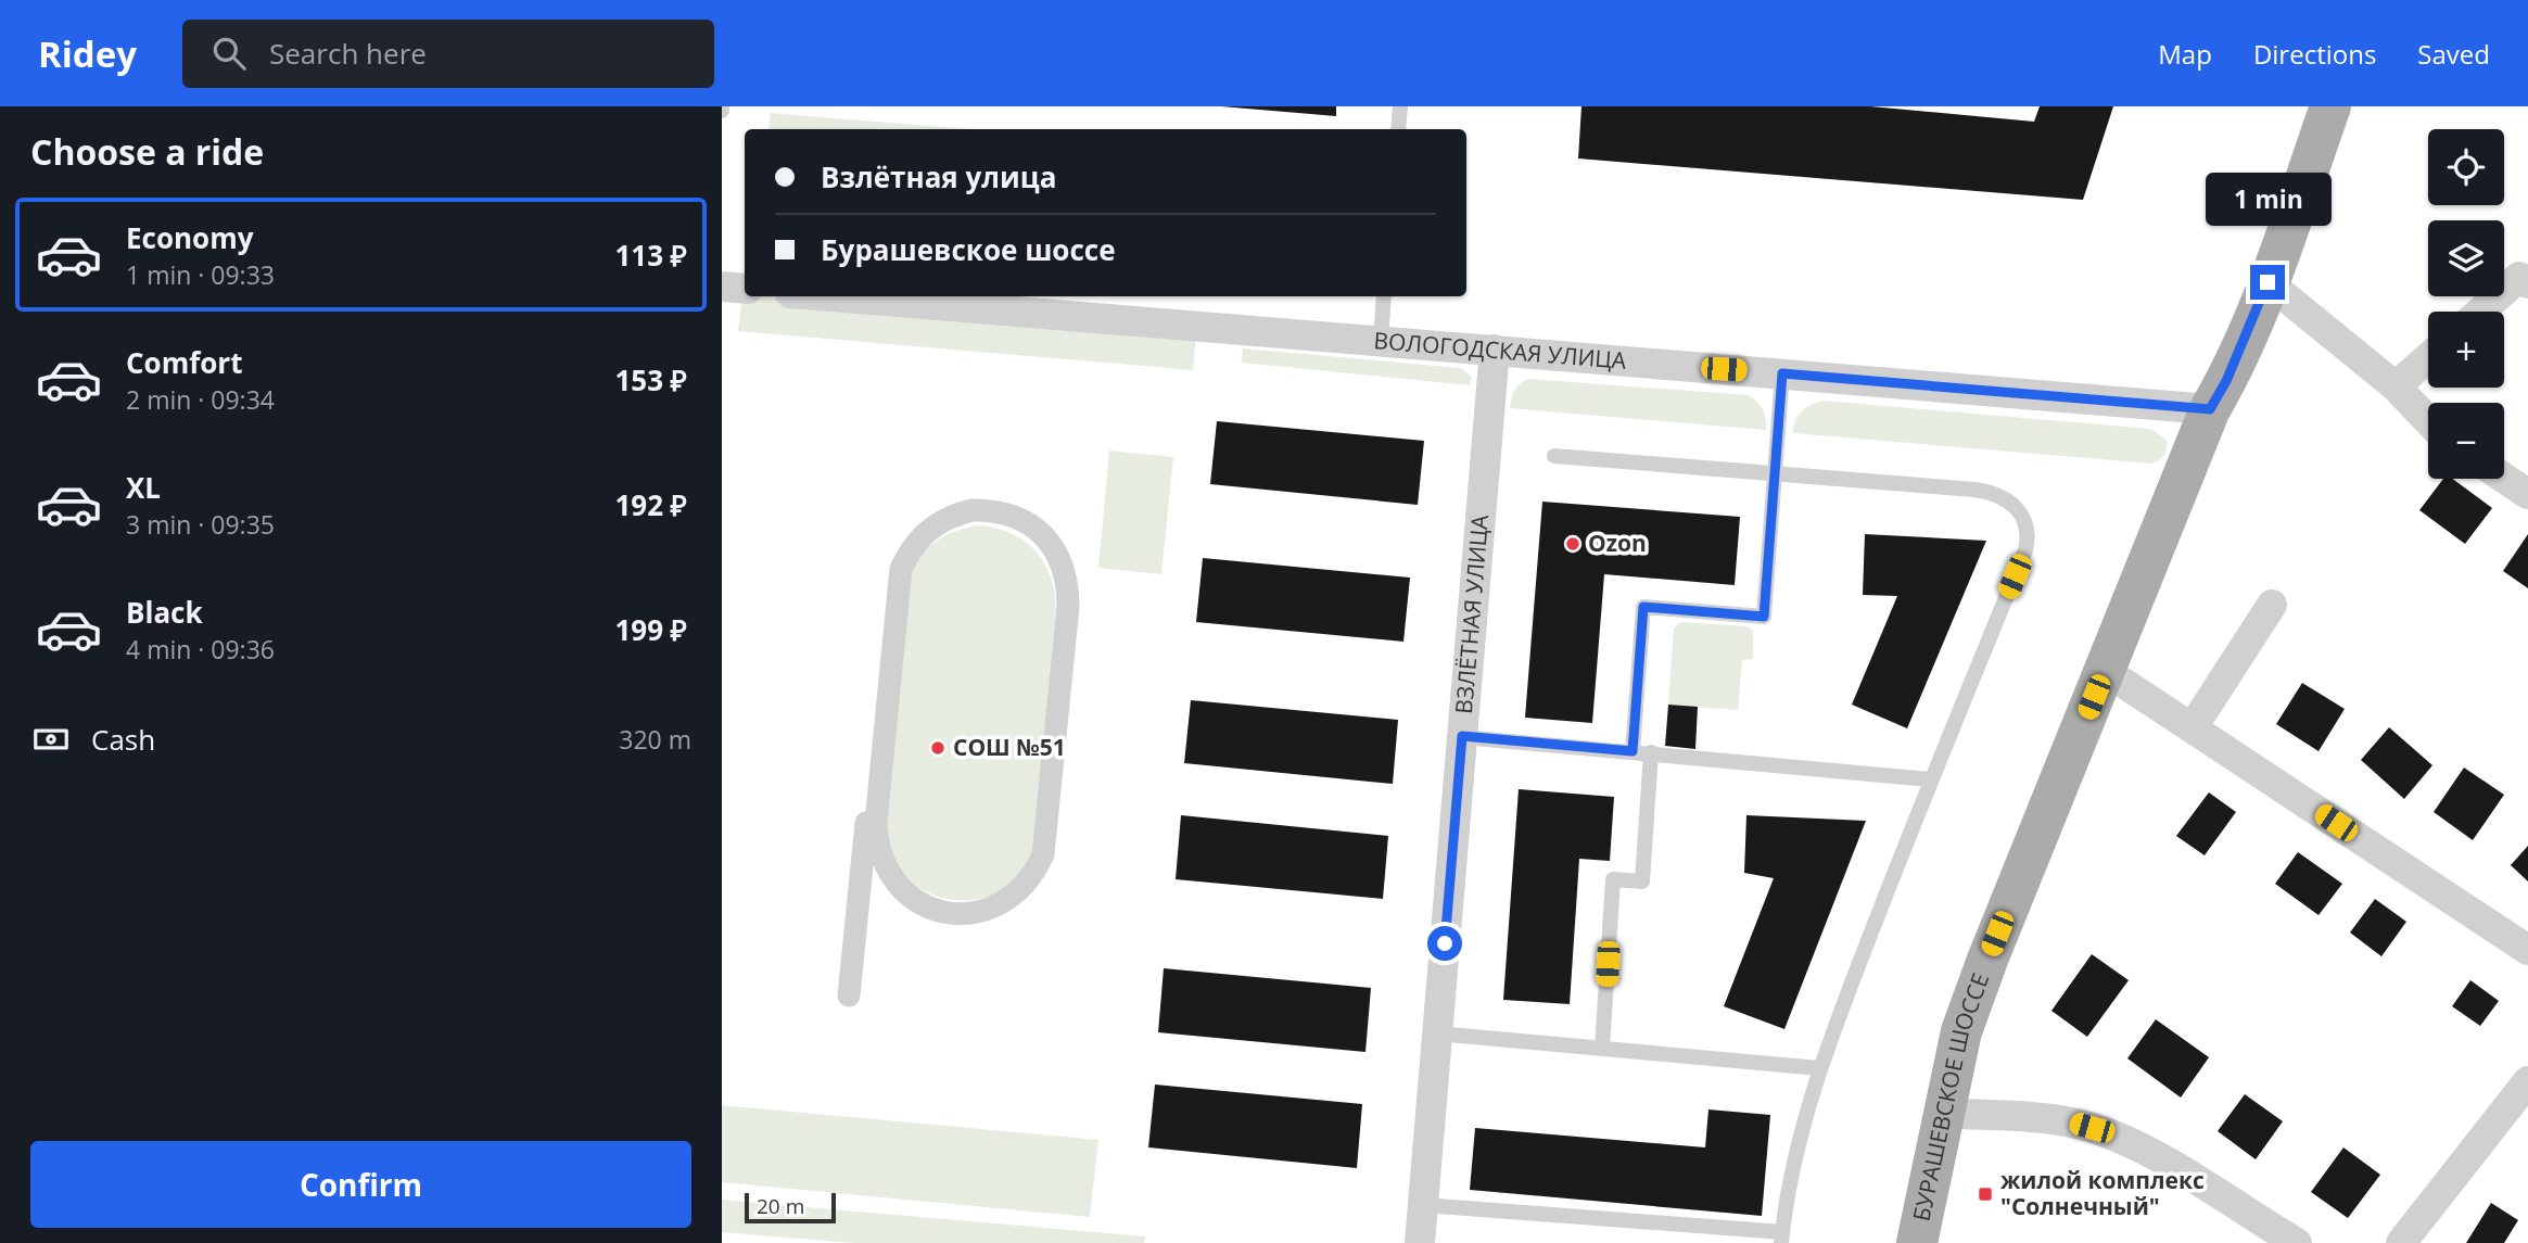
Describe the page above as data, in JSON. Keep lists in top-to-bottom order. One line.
{"streets":{"main road":["БУРАШЕВСКОЕ ШОССЕ"],"street":["ВОЛОГОДСКАЯ УЛИЦА","ВЗЛЁТНАЯ УЛИЦА"]},"crossings":[["ВОЛОГОДСКАЯ УЛИЦА","ВЗЛЁТНАЯ УЛИЦА"],["ВОЛОГОДСКАЯ УЛИЦА","БУРАШЕВСКОЕ ШОССЕ"]],"places":{"other":["Ozon","СОШ №51"],"transit":["жилой комплекс \"Солнечный\""]},"scale_bar":"20 m","page":{"header":"Ridey","search":"Search here","nav":["Map","Directions","Saved"],"heading":"Choose a ride","map_buttons":["+","−"],"banner":["Взлётная улица","Бурашевское шоссе"],"bubble":"1 min","list":[{"name":"Economy","note":"1 min · 09:33","value":"113 ₽"},{"name":"Comfort","note":"2 min · 09:34","value":"153 ₽"},{"name":"XL","note":"3 min · 09:35","value":"192 ₽"},{"name":"Black","note":"4 min · 09:36","value":"199 ₽"}],"pay":["Cash","320 m"],"buttons":"Confirm","scale":"20 m"}}
